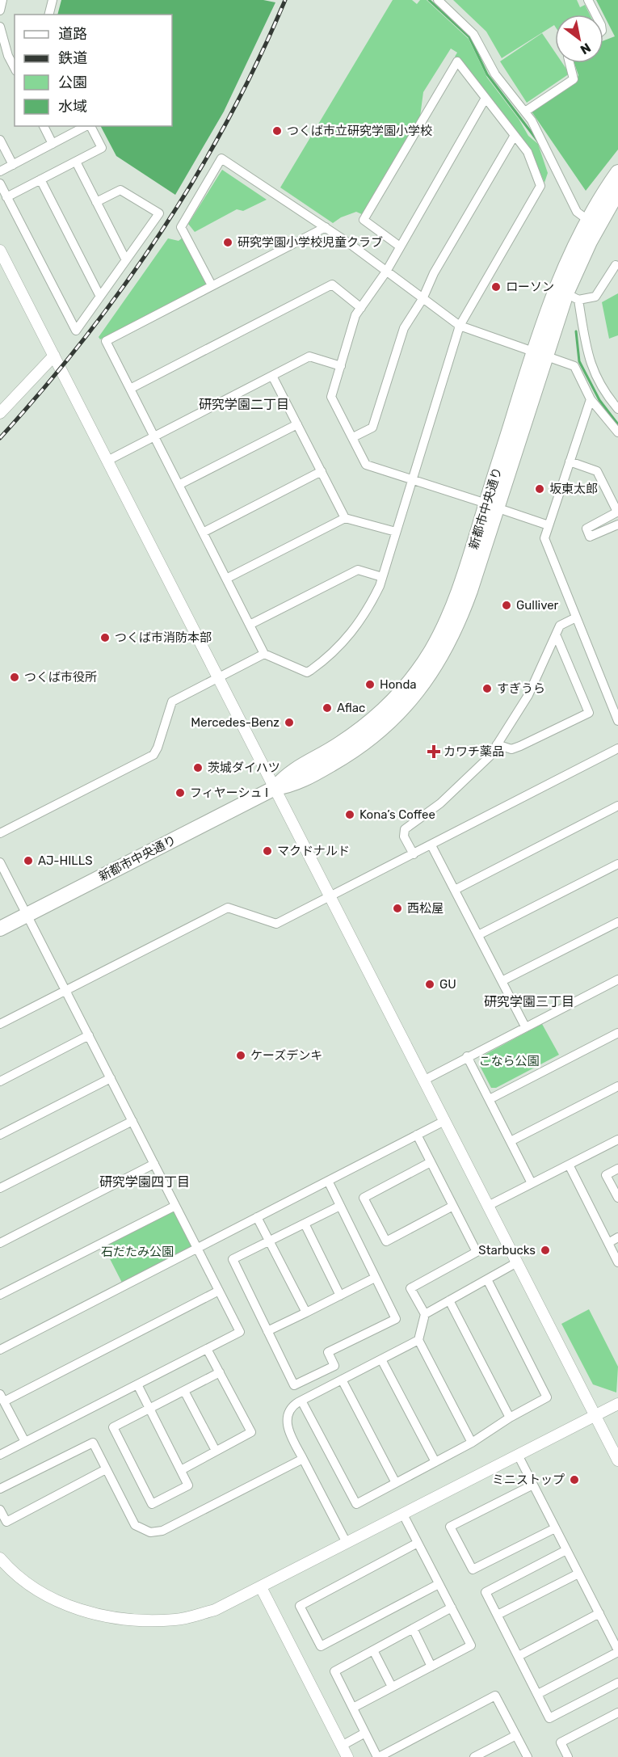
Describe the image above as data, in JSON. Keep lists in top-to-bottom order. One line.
{"streets":{"main road":["新都市中央通り"]},"districts":["研究学園二丁目","研究学園三丁目","研究学園四丁目"],"parks":["こなら公園","石だたみ公園"],"places":{"other":["つくば市立研究学園小学校","研究学園小学校児童クラブ","ローソン","坂東太郎","Gulliver","つくば市消防本部","つくば市役所","Honda","すぎうら","Aflac","Mercedes-Benz","茨城ダイハツ","フィヤーシュ I","Kona’s Coffee","マクドナルド","AJ-HILLS","西松屋","GU","ケーズデンキ","Starbucks","ミニストップ"],"health":["カワチ薬品"]},"legend":["道路","鉄道","公園","水域"],"north":"bottom right"}
